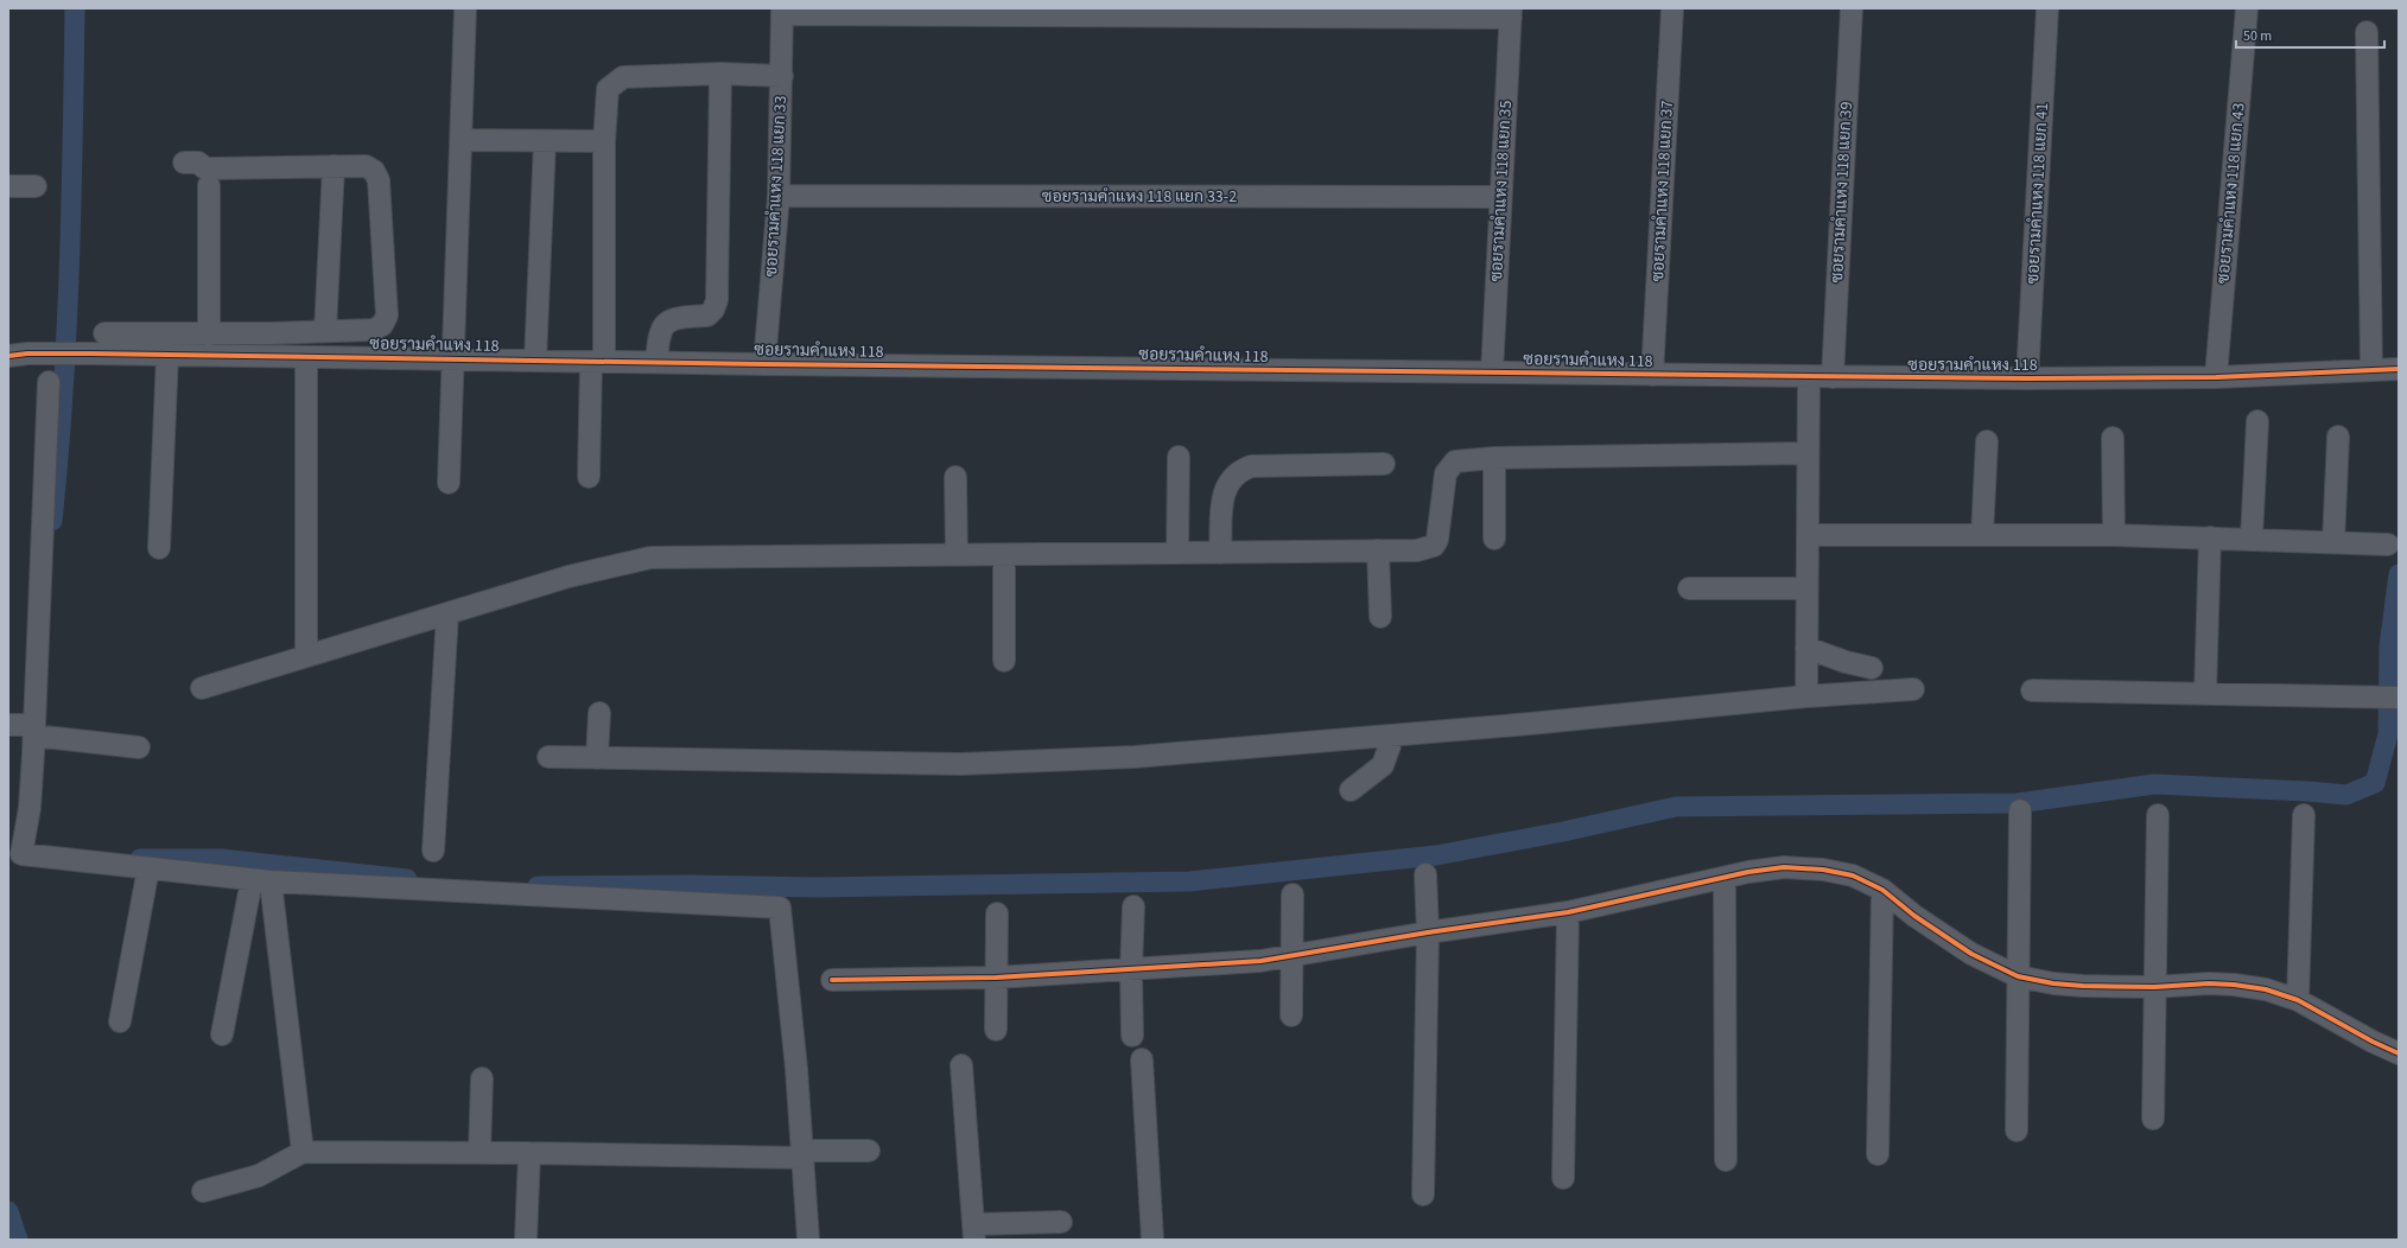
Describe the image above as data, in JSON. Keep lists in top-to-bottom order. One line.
{"streets":{"street":["ซอยรามคำแหง 118 แยก 33","ซอยรามคำแหง 118 แยก 35","ซอยรามคำแหง 118 แยก 37","ซอยรามคำแหง 118 แยก 39","ซอยรามคำแหง 118 แยก 41","ซอยรามคำแหง 118 แยก 43","ซอยรามคำแหง 118 แยก 33-2","ซอยรามคำแหง 118"]},"crossings":[["ซอยรามคำแหง 118 แยก 33","ซอยรามคำแหง 118 แยก 33-2"],["ซอยรามคำแหง 118 แยก 33","ซอยรามคำแหง 118"],["ซอยรามคำแหง 118 แยก 35","ซอยรามคำแหง 118 แยก 33-2"],["ซอยรามคำแหง 118 แยก 35","ซอยรามคำแหง 118"],["ซอยรามคำแหง 118 แยก 37","ซอยรามคำแหง 118"],["ซอยรามคำแหง 118 แยก 39","ซอยรามคำแหง 118"],["ซอยรามคำแหง 118 แยก 41","ซอยรามคำแหง 118"],["ซอยรามคำแหง 118 แยก 43","ซอยรามคำแหง 118"]],"scale_bar":"50 m"}
